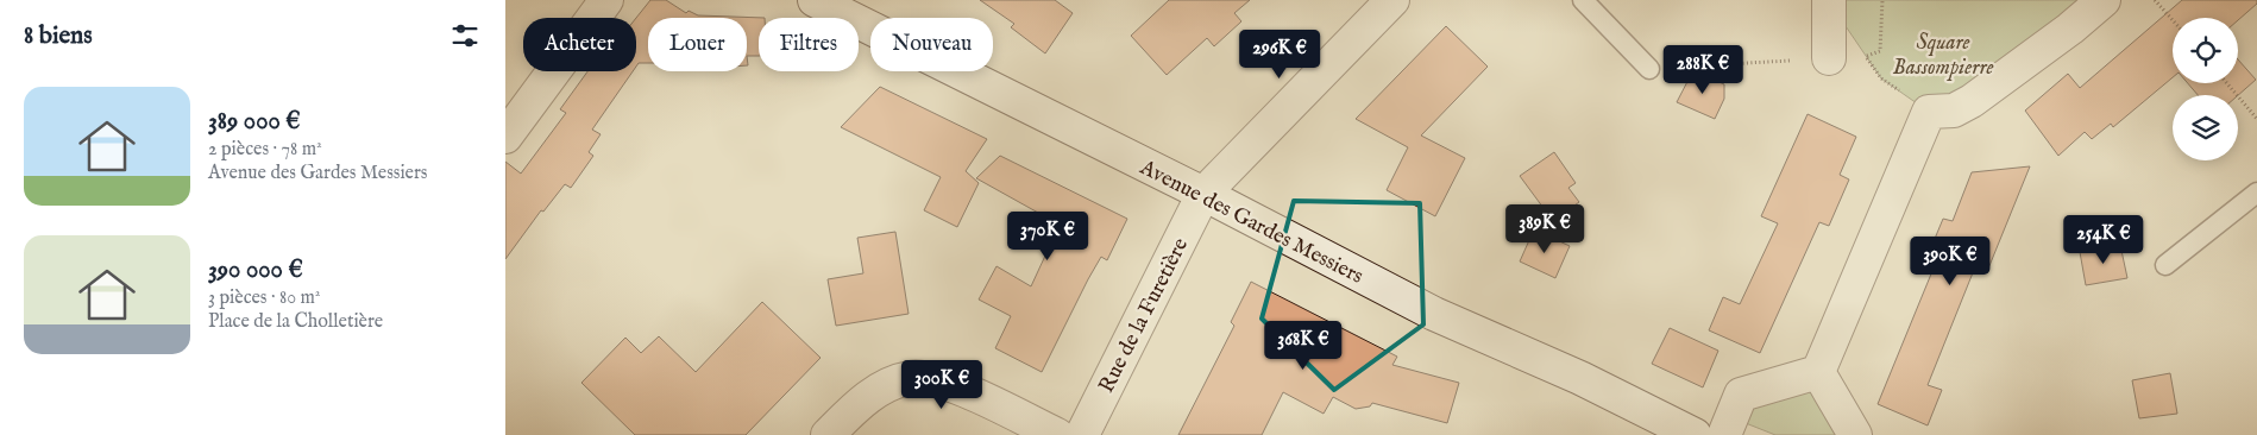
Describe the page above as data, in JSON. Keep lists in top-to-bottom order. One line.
{"streets":{"street":["Avenue des Gardes Messiers","Rue de la Furetière"]},"crossings":[["Avenue des Gardes Messiers","Rue de la Furetière"]],"parks":["Square Bassompierre"],"page":{"heading":"8 biens","chip":["Acheter","Louer","Filtres","Nouveau"],"price":["296K €","288K €","389K €","370K €","254K €","390K €","368K €","300K €"],"list":[{"name":"389 000 €","note":"2 pièces · 78 m² · Avenue des Gardes Messiers"},{"name":"390 000 €","note":"3 pièces · 80 m² · Place de la Cholletière"}]}}
